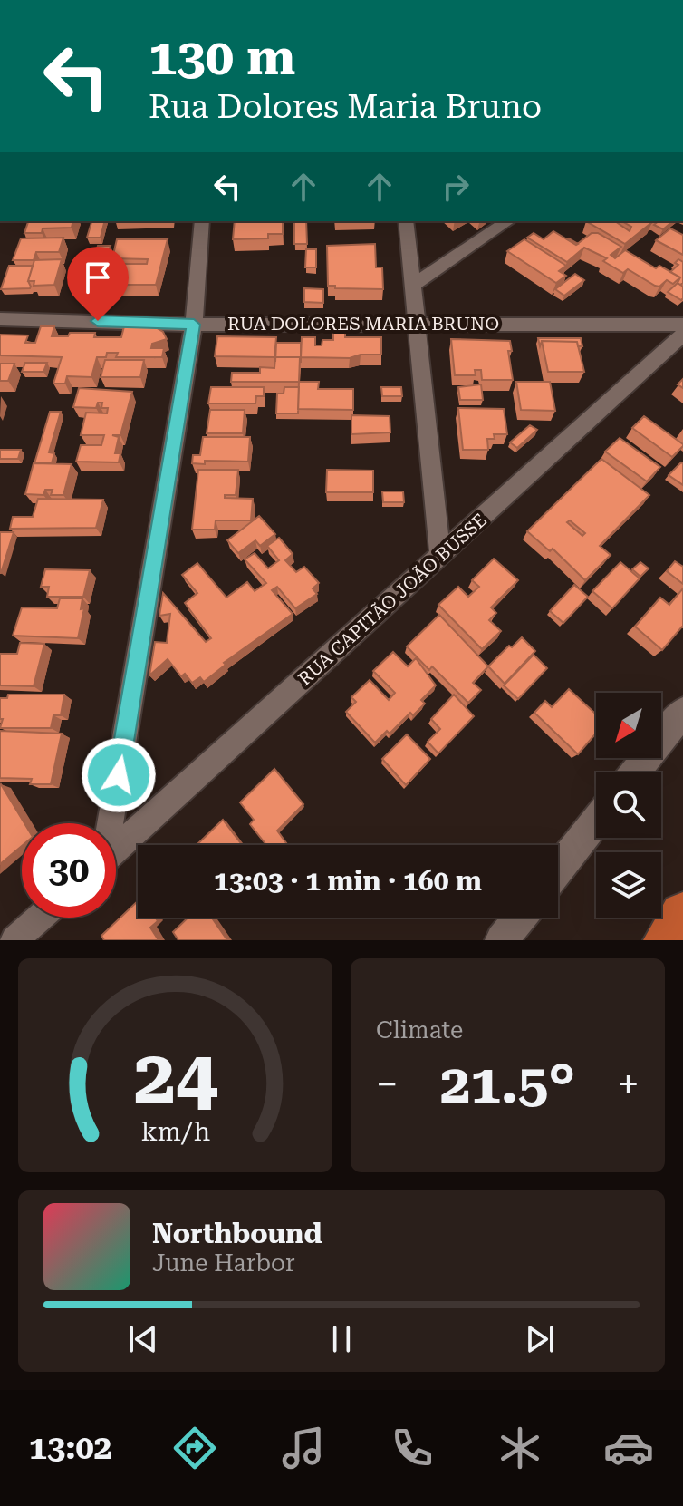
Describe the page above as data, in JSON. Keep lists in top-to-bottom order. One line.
{"streets":{"street":["RUA DOLORES MARIA BRUNO","RUA CAPITÃO JOÃO BUSSE"]},"north":"bottom left","page":{"turn":["130 m","Rua Dolores Maria Bruno"],"limit":"30","trip":"13:03 · 1 min · 160 m","tile":"Climate","heat":["−","21.5°","+"],"song":["Northbound","June Harbor"],"tabs":"13:02","gauge":["24","km/h"]}}
